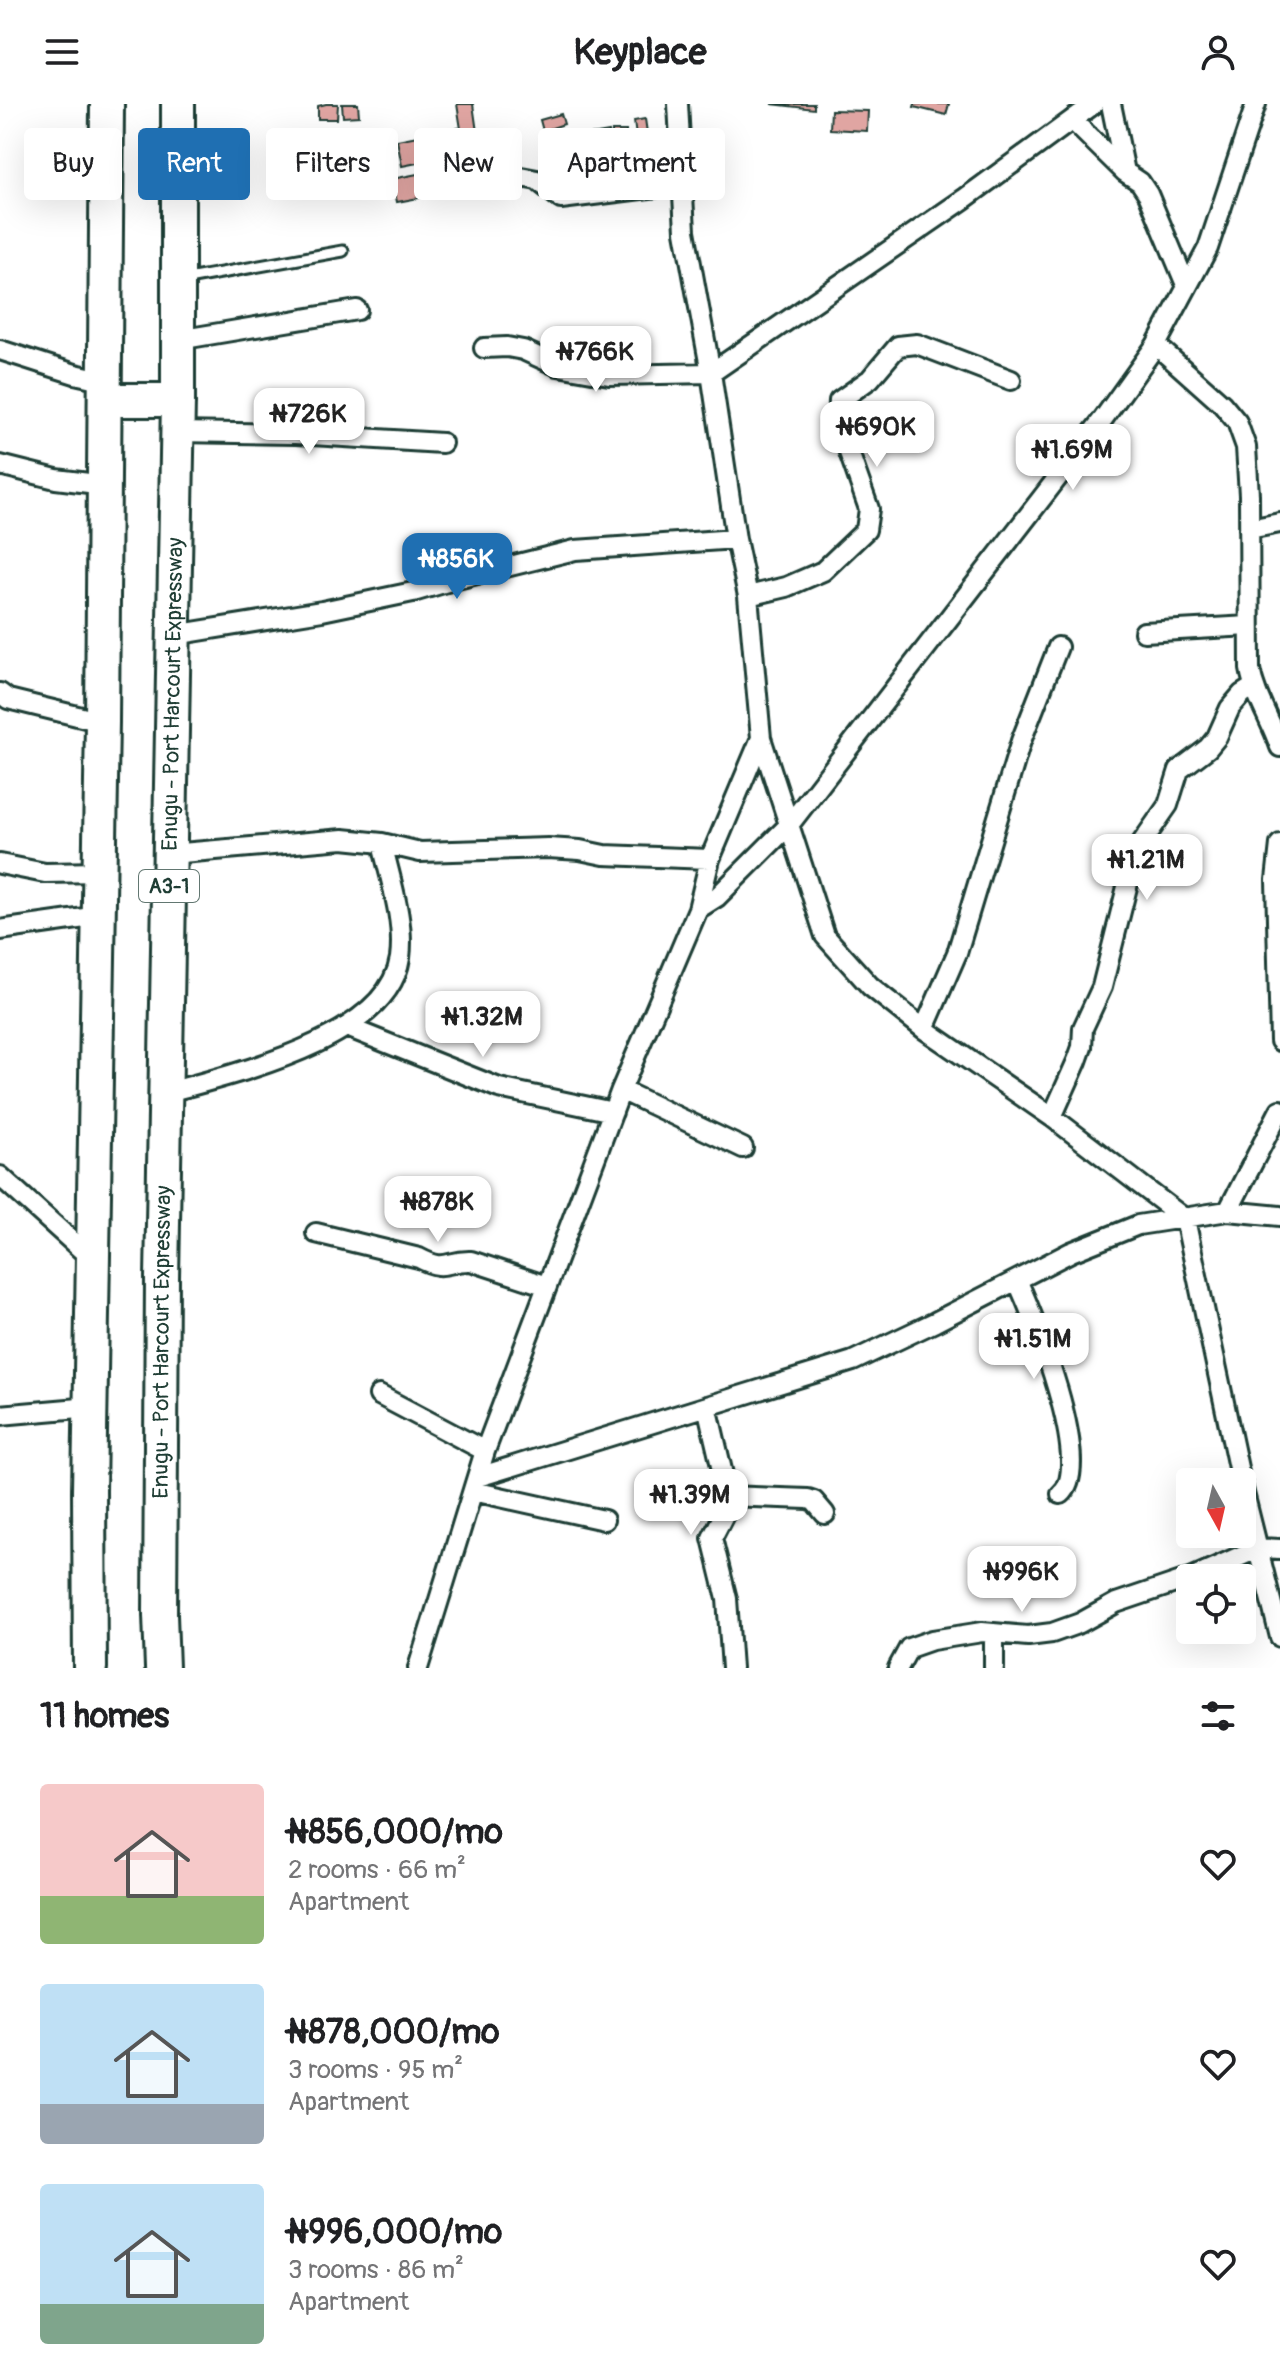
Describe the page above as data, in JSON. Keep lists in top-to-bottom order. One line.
{"streets":{"highway":["Enugu - Port Harcourt Expressway","A3-1"]},"north":"bottom","page":{"header":"Keyplace","chip":["Buy","Rent","Filters","New","Apartment"],"price":["₦766K","₦726K","₦690K","₦1.69M","₦856K","₦1.21M","₦1.32M","₦878K","₦1.51M","₦1.39M","₦996K"],"heading":"11 homes","list":[{"name":"₦856,000/mo","note":"2 rooms · 66 m² · Apartment"},{"name":"₦878,000/mo","note":"3 rooms · 95 m² · Apartment"},{"name":"₦996,000/mo","note":"3 rooms · 86 m² · Apartment"}]}}
